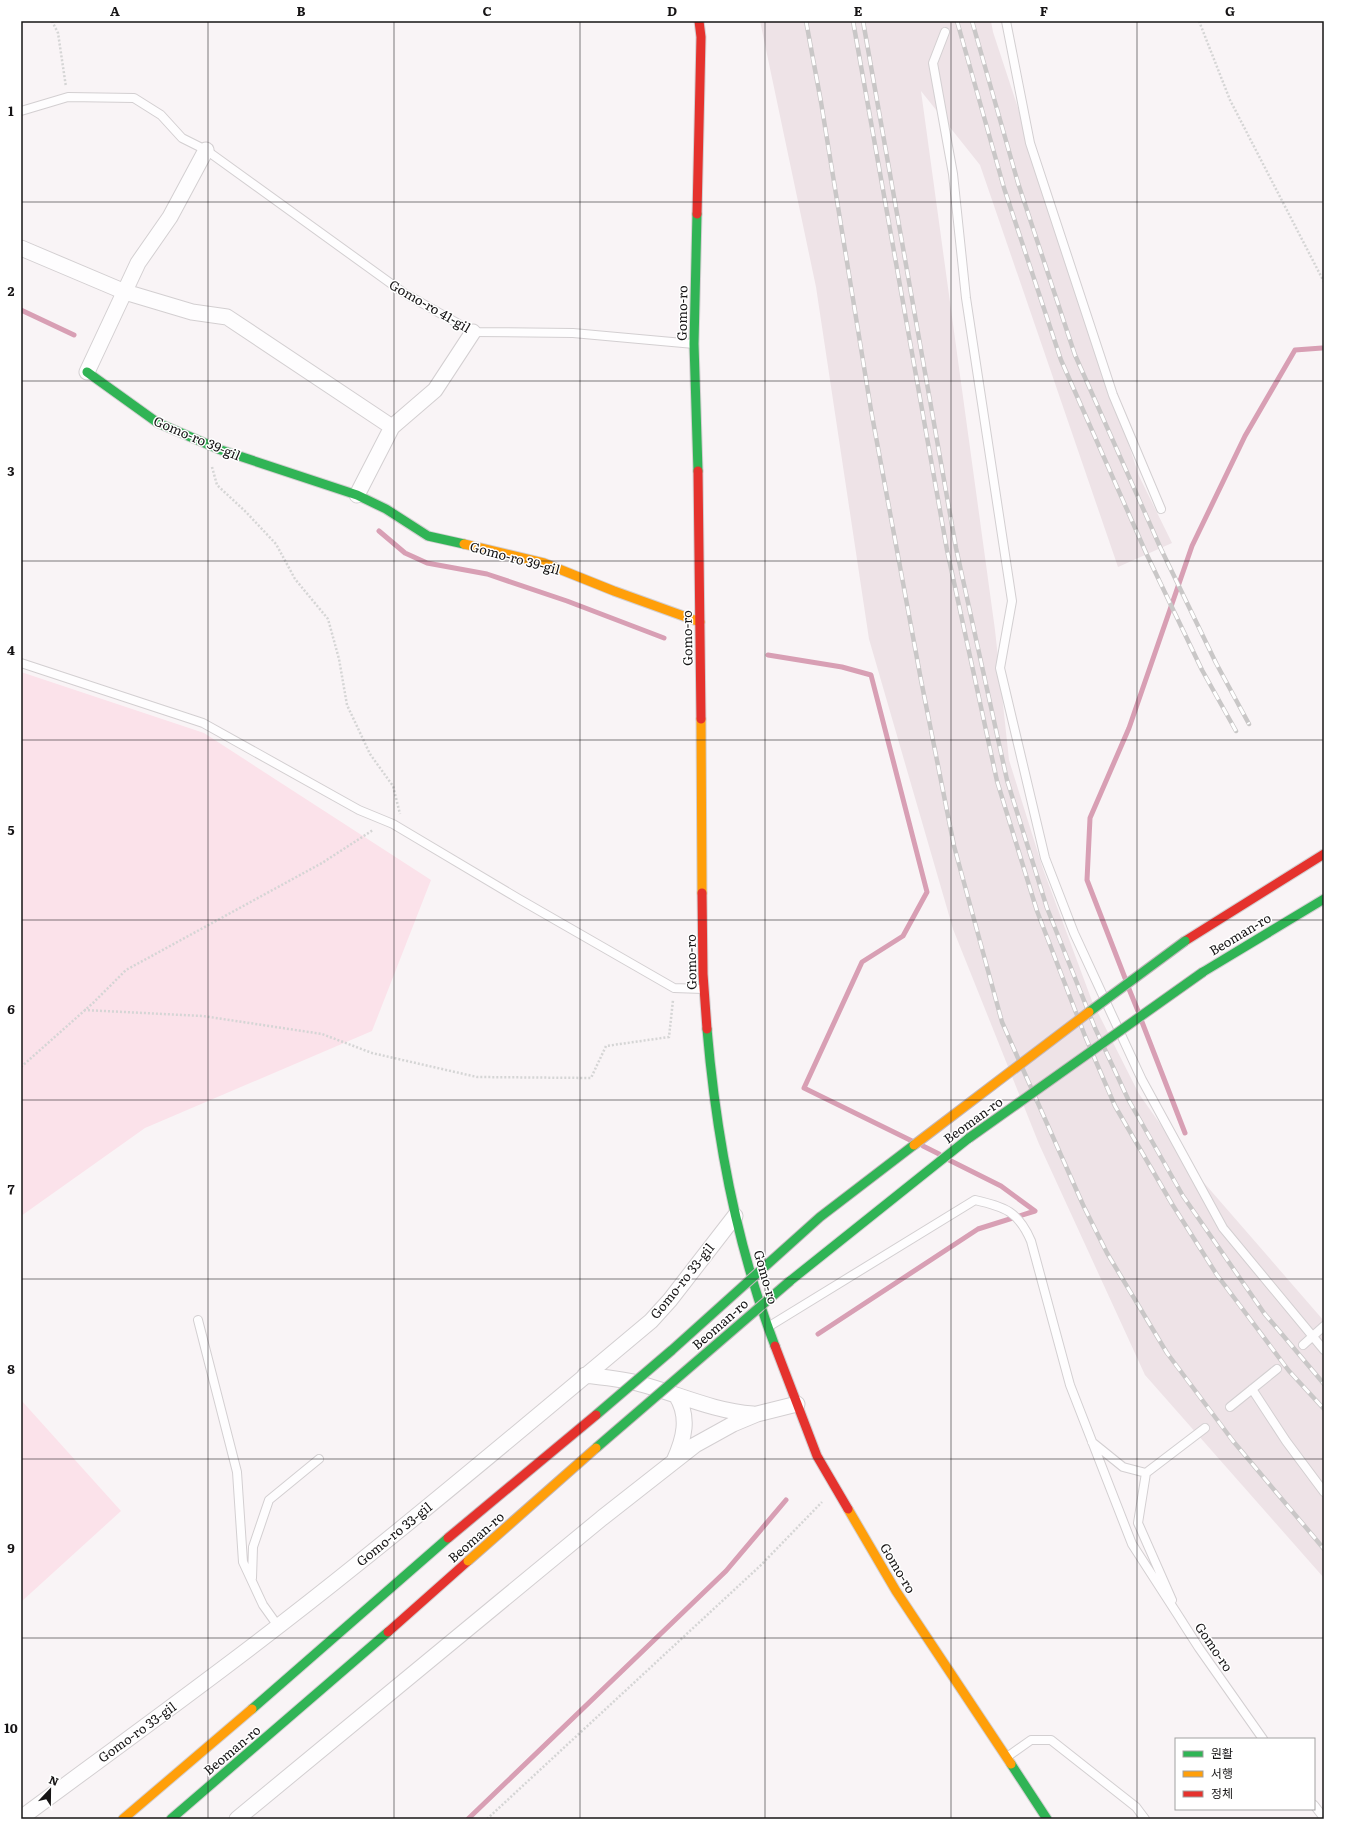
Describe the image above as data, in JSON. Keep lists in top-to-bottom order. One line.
{"streets":{"main road":["Gomo-ro","Gomo-ro 39-gil","Beoman-ro"],"street":["Gomo-ro 33-gil"],"lane":["Gomo-ro 41-gil"]},"crossings":[["Gomo-ro 41-gil","Gomo-ro"],["Gomo-ro","Gomo-ro 39-gil"],["Gomo-ro","Gomo-ro 33-gil"]],"legend":["원활","서행","정체"],"north":"top","grid":{"columns":["A","B","C","D","E","F","G"],"rows":["1","2","3","4","5","6","7","8","9","10"]}}
